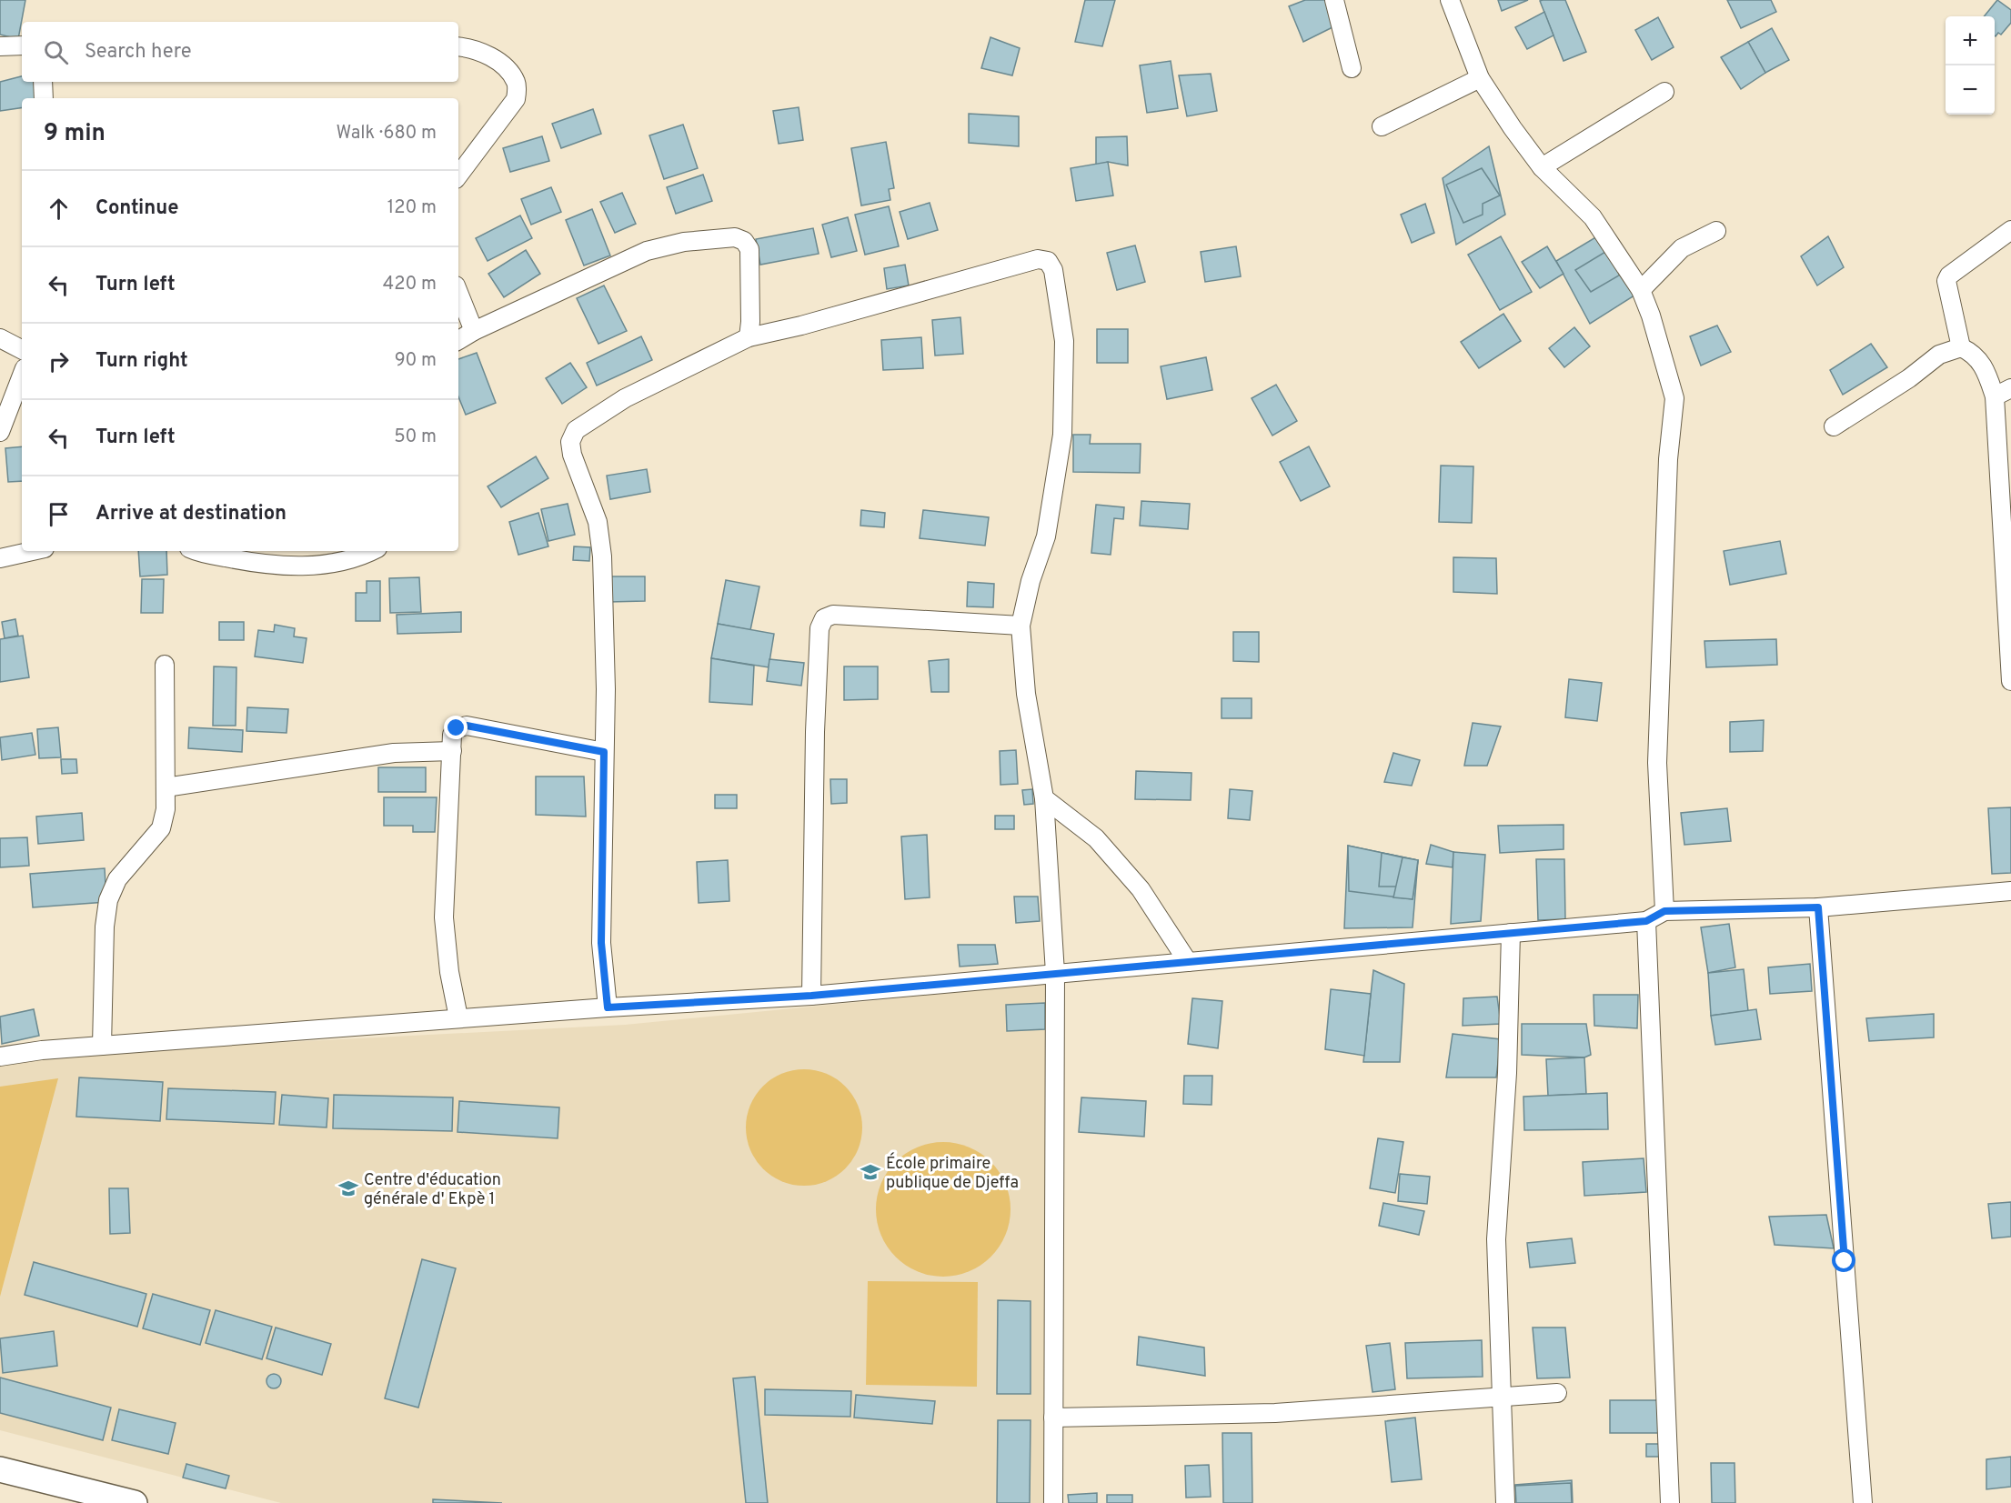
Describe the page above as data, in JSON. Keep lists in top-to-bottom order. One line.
{"places":{"school or university":["École primaire publique de Djeffa","Centre d'éducation générale d' Ekpè 1"]},"page":{"map_buttons":["+","−"],"search":"Search here","heading":["9 min","Walk · 680 m"],"list":[["Continue","120 m"],["Turn left","420 m"],["Turn right","90 m"],["Turn left","50 m"],"Arrive at destination"]}}
